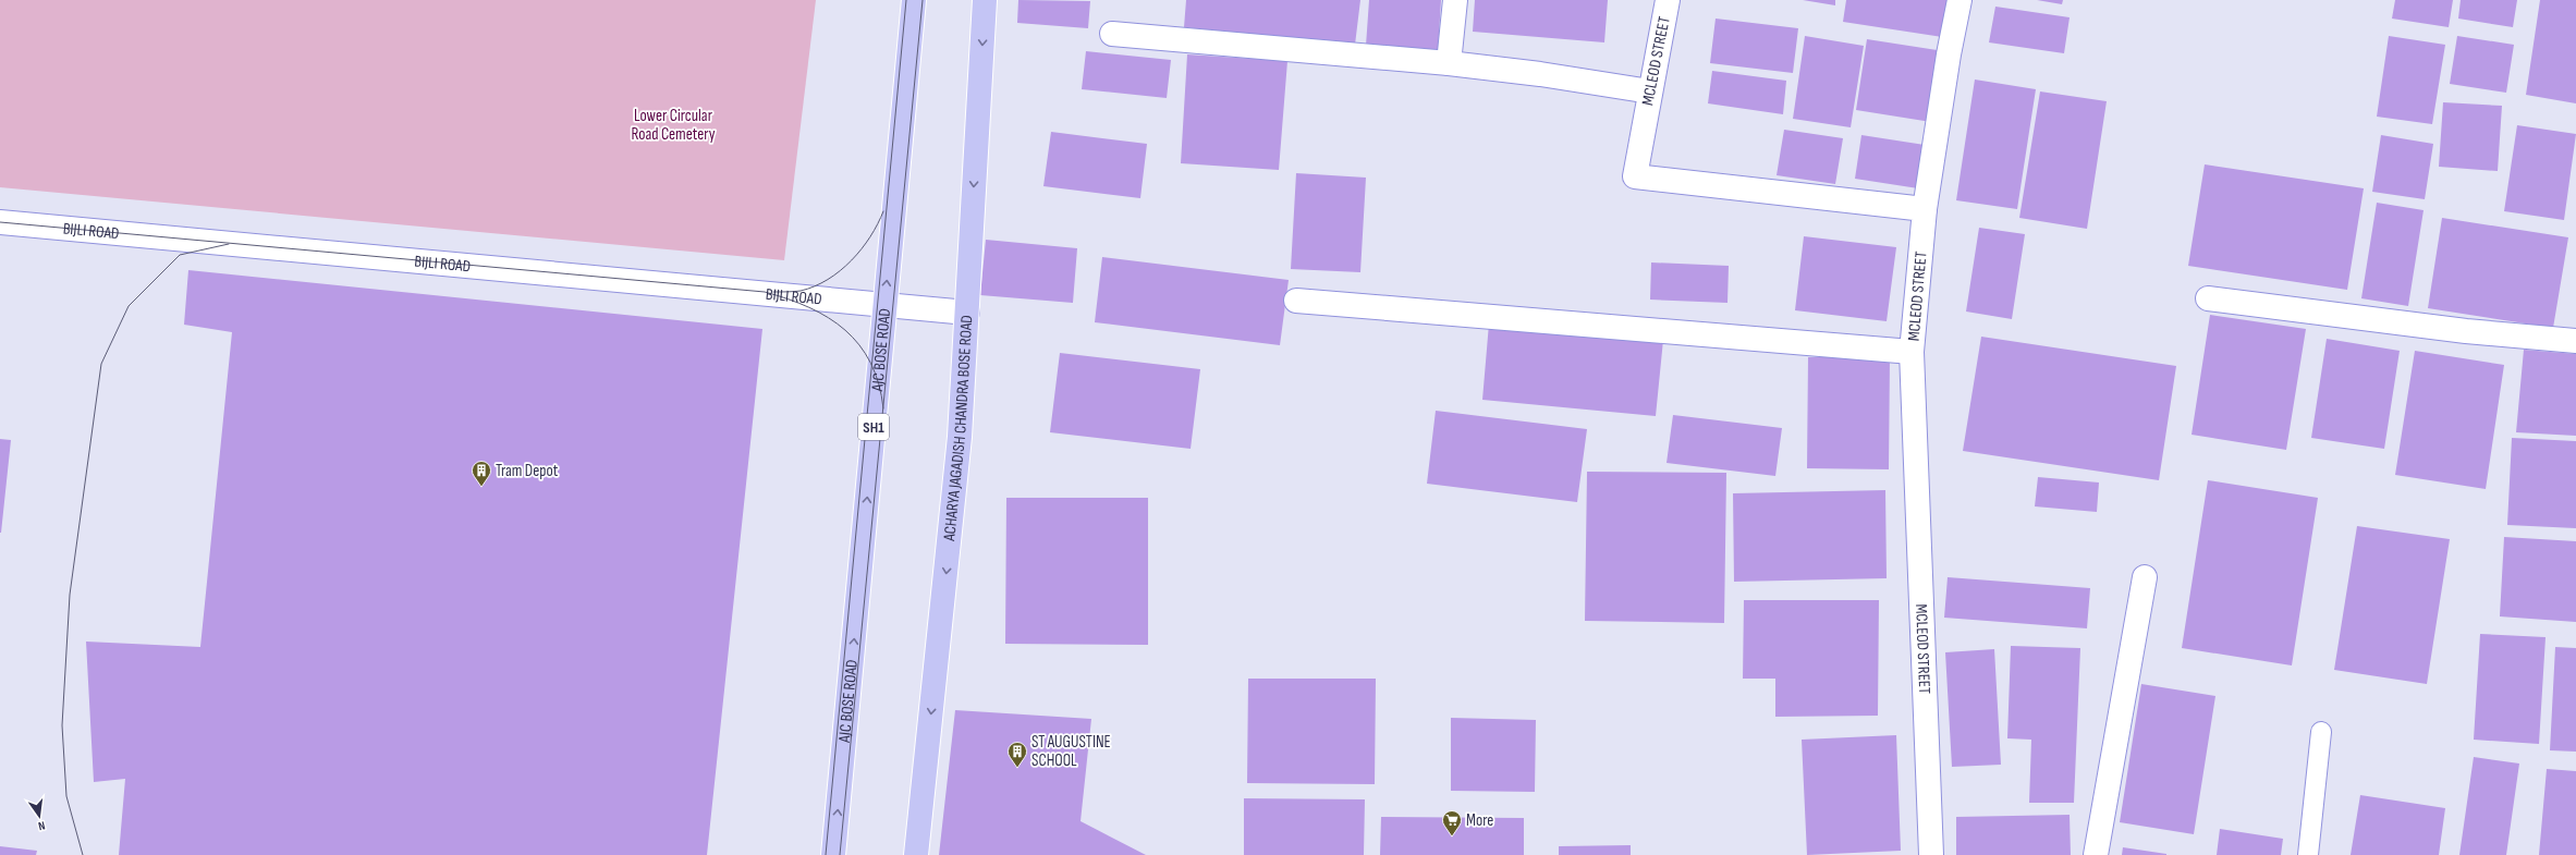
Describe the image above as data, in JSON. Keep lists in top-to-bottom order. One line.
{"streets":{"main road":["AJC BOSE ROAD","SH1","ACHARYA JAGADISH CHANDRA BOSE ROAD"],"street":["MCLEOD STREET","BIJLI ROAD"]},"crossings":[["BIJLI ROAD","AJC BOSE ROAD"],["BIJLI ROAD","ACHARYA JAGADISH CHANDRA BOSE ROAD"]],"one_way":["AJC BOSE ROAD","ACHARYA JAGADISH CHANDRA BOSE ROAD"],"parks":["Lower Circular Road Cemetery"],"places":{"building":["Tram Depot","ST AUGUSTINE SCHOOL"],"supermarket":["More"]},"north":"bottom"}
